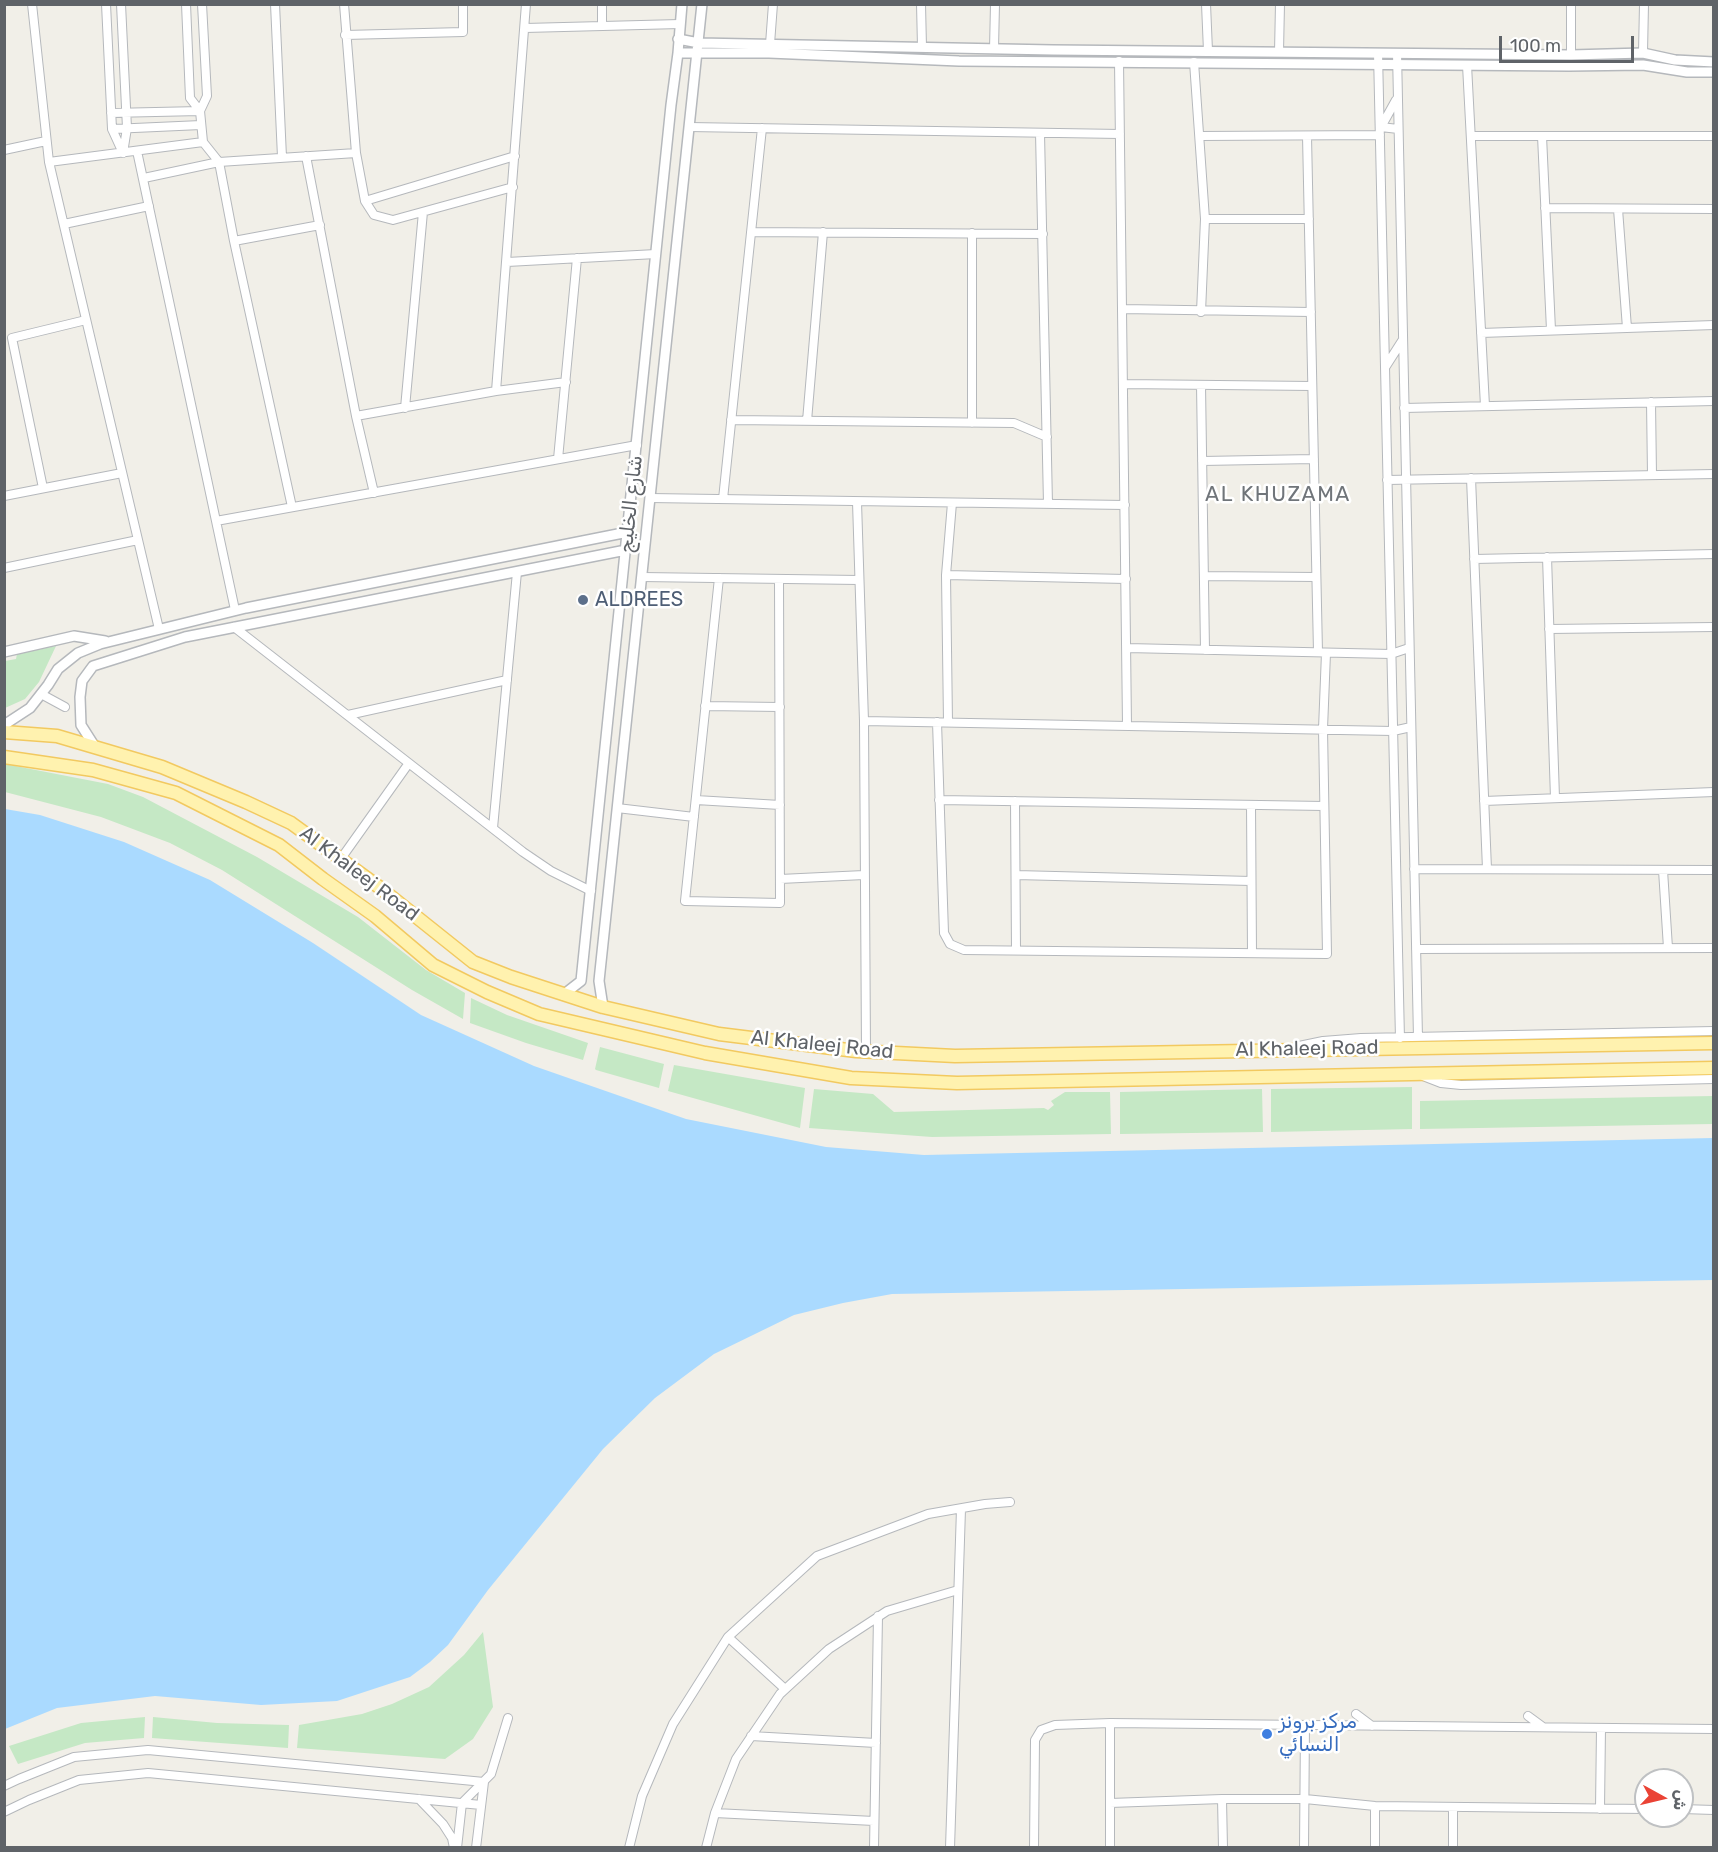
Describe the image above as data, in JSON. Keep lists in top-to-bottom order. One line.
{"streets":{"main road":["Al Khaleej Road"],"street":["شارع الخليج"]},"crossings":[["شارع الخليج","Al Khaleej Road"]],"districts":["AL KHUZAMA"],"places":["ALDREES","مركز برونز النسائي"],"scale_bar":"100 m","north":"right"}
